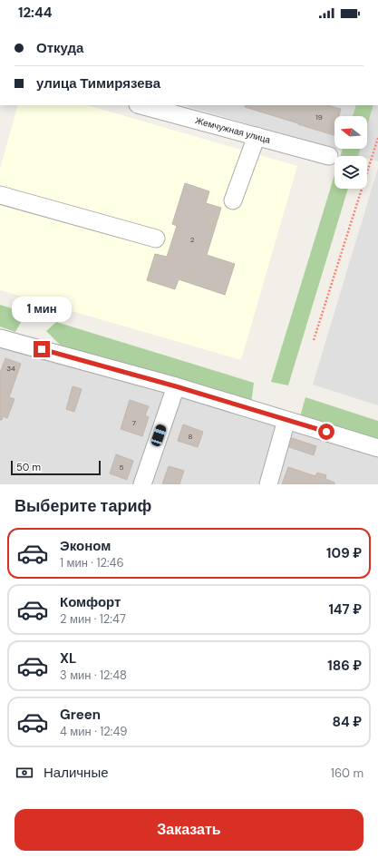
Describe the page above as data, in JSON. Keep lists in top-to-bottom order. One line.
{"streets":{"street":["Жемчужная улица"]},"house_numbers":["19","2","34","7","8","5"],"scale_bar":"50 m","north":"left","page":{"status":"12:44","banner":["Откуда","улица Тимирязева"],"bubble":"1 мин","scale":"50 m","heading":"Выберите тариф","list":[{"name":"Эконом","note":"1 мин · 12:46","value":"109 ₽"},{"name":"Комфорт","note":"2 мин · 12:47","value":"147 ₽"},{"name":"XL","note":"3 мин · 12:48","value":"186 ₽"},{"name":"Green","note":"4 мин · 12:49","value":"84 ₽"}],"pay":["Наличные","160 m"],"buttons":"Заказать"}}
